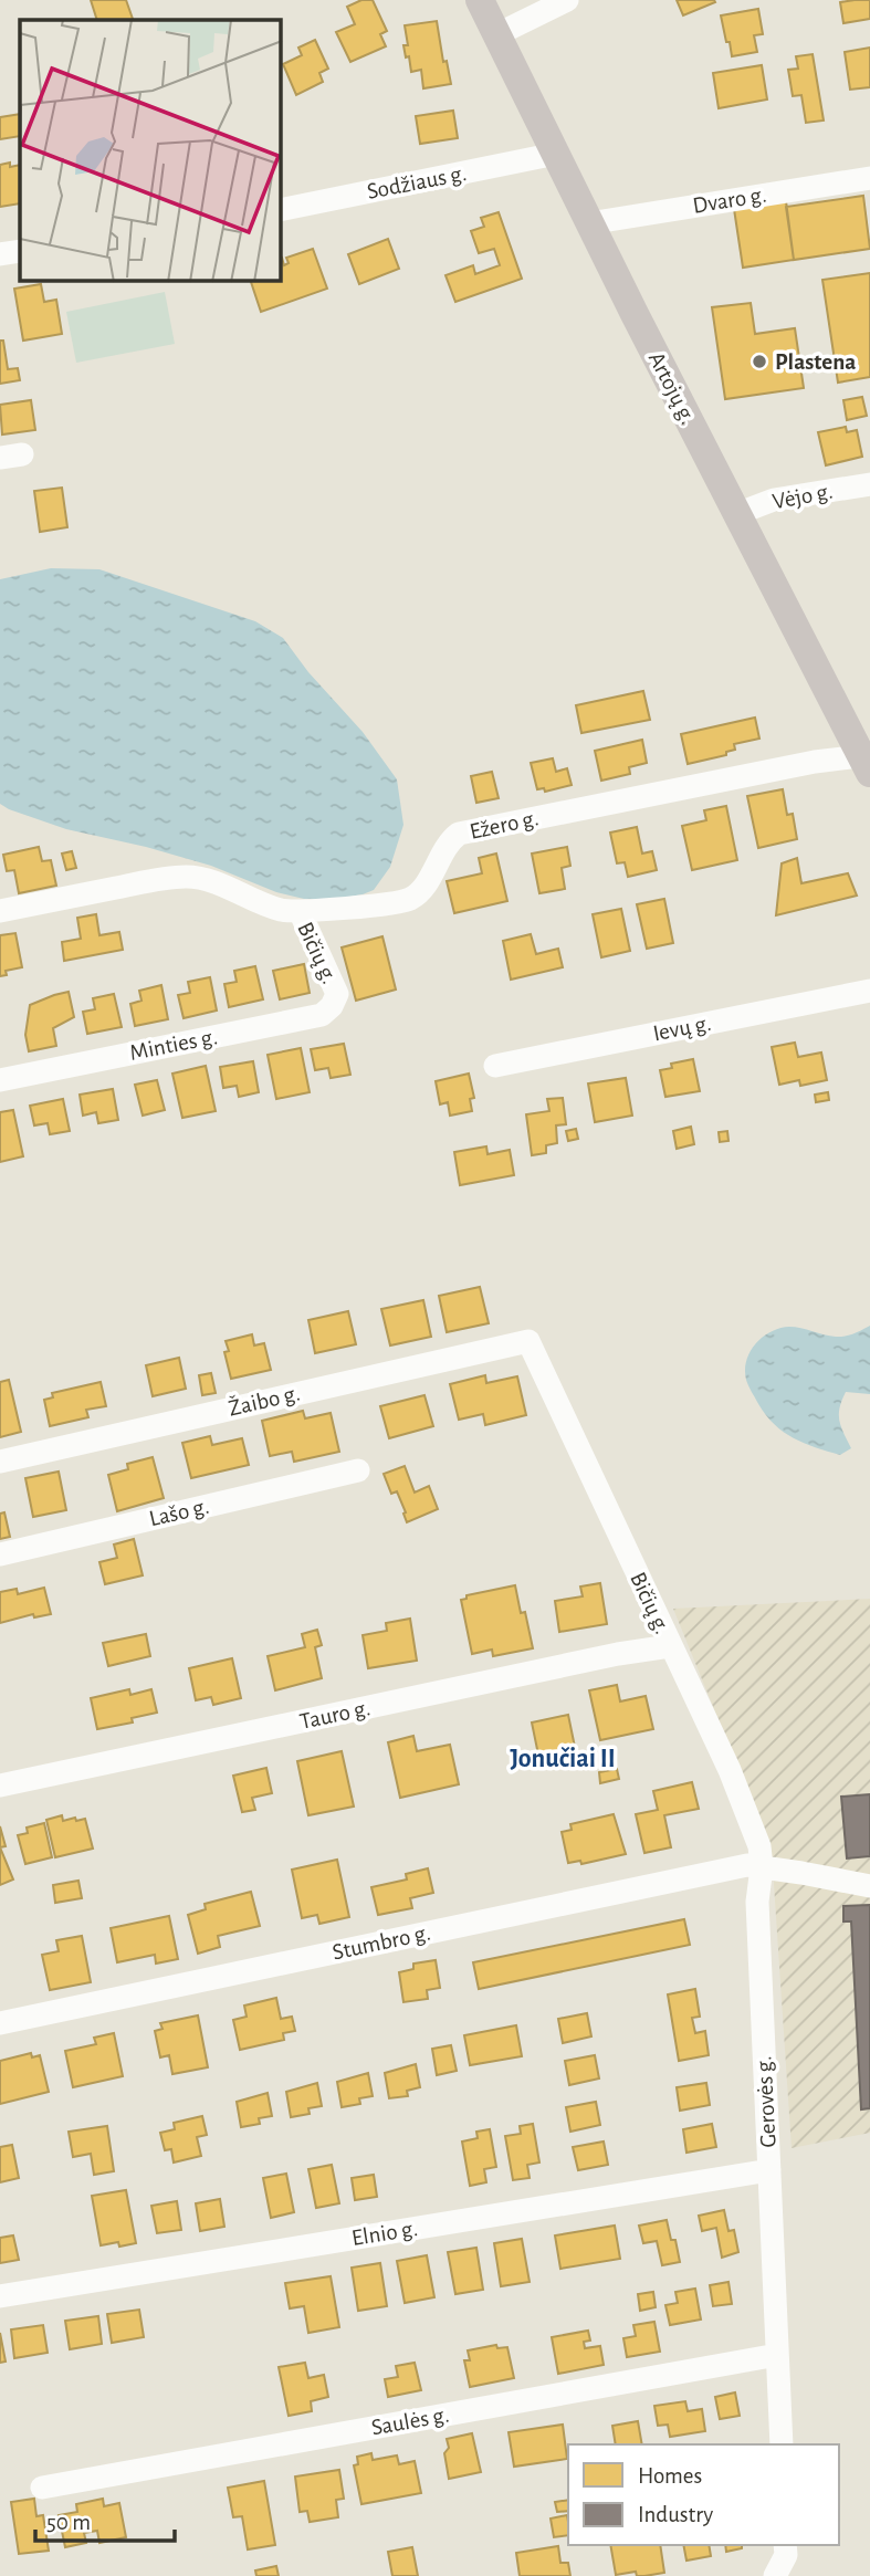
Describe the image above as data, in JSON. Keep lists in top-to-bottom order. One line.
{"streets":{"main road":["Artojų g."],"street":["Sodžiaus g.","Dvaro g.","Vėjo g.","Ežero g.","Bičių g.","Ievų g.","Minties g.","Žaibo g.","Lašo g.","Tauro g.","Stumbro g.","Gerovės g.","Elnio g.","Saulės g."]},"crossings":[["Sodžiaus g.","Artojų g."],["Dvaro g.","Artojų g."],["Artojų g.","Vėjo g."],["Artojų g.","Ežero g."],["Ežero g.","Bičių g."],["Bičių g.","Minties g."],["Bičių g.","Žaibo g."],["Bičių g.","Tauro g."],["Bičių g.","Stumbro g."],["Bičių g.","Gerovės g."],["Stumbro g.","Gerovės g."],["Gerovės g.","Elnio g."],["Gerovės g.","Saulės g."]],"districts":["Jonučiai II"],"places":["Plastena"],"legend":["Homes","Industry"],"scale_bar":"50 m"}
